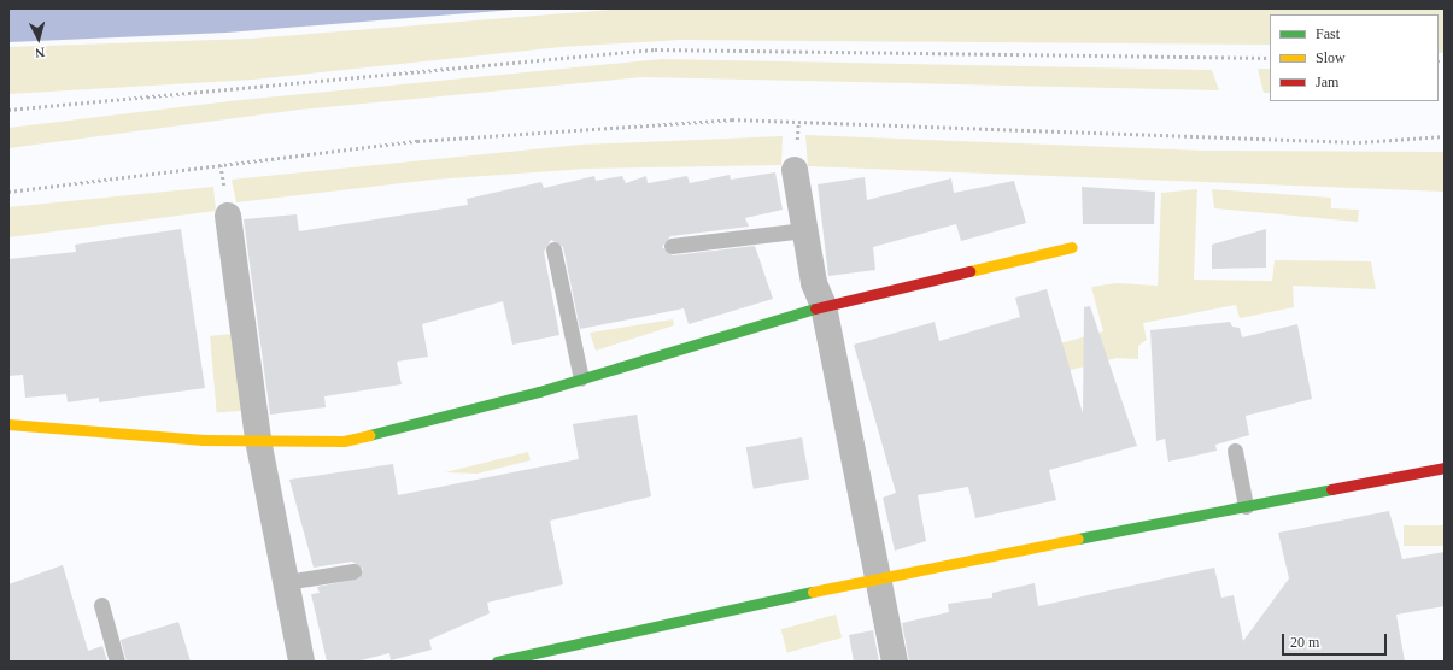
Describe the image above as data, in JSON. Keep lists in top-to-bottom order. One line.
{"legend":["Fast","Slow","Jam"],"scale_bar":"20 m","north":"bottom"}
